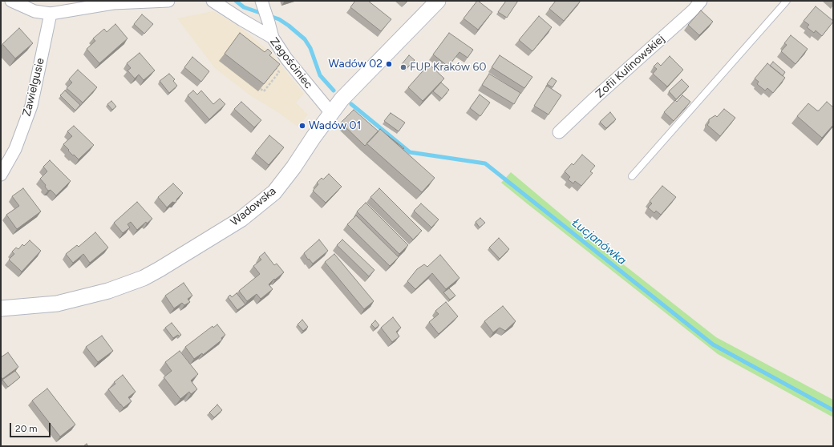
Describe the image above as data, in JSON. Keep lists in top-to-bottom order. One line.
{"streets":{"street":["Zagościniec","Zofii Kulinowskiej","Zawielgusie","Wadowska"]},"crossings":[["Zagościniec","Wadowska"]],"water":["Łucjanówka"],"places":["Wadów 02","FUP Kraków 60","Wadów 01"],"scale_bar":"20 m"}
